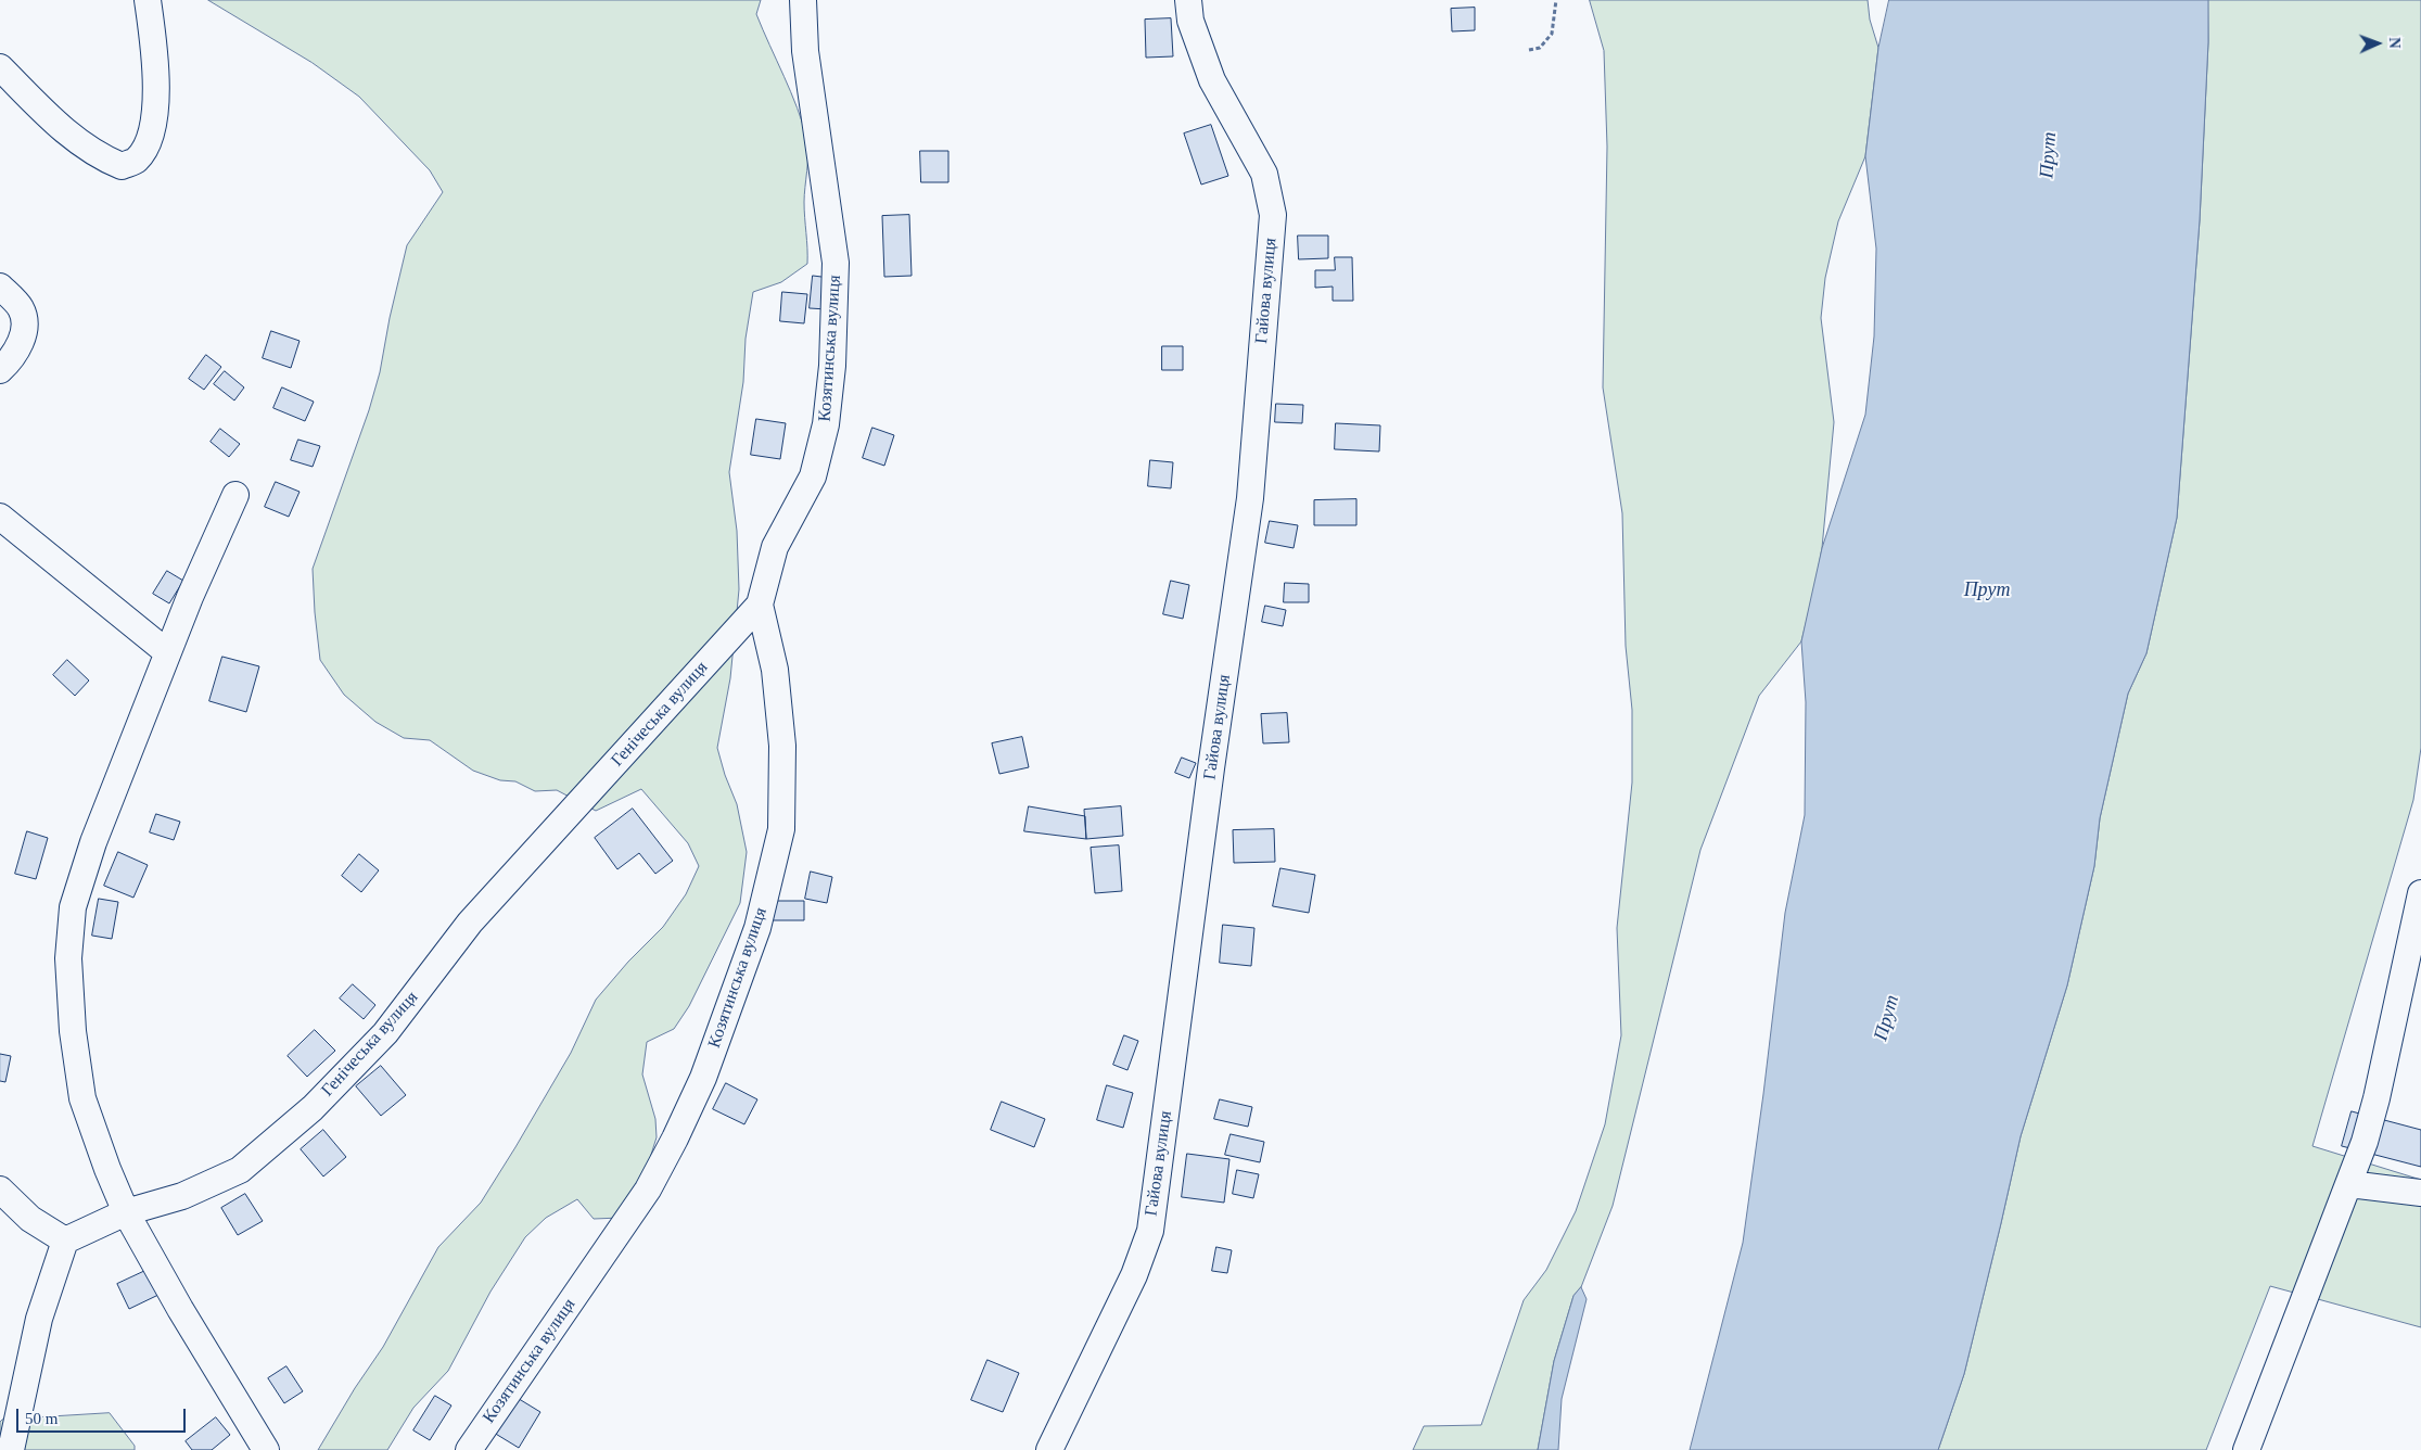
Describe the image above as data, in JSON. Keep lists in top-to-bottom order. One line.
{"streets":{"street":["Гайова вулиця","Козятинська вулиця","Генічеська вулиця"]},"crossings":[["Козятинська вулиця","Генічеська вулиця"]],"water":["Прут"],"scale_bar":"50 m","north":"right"}
